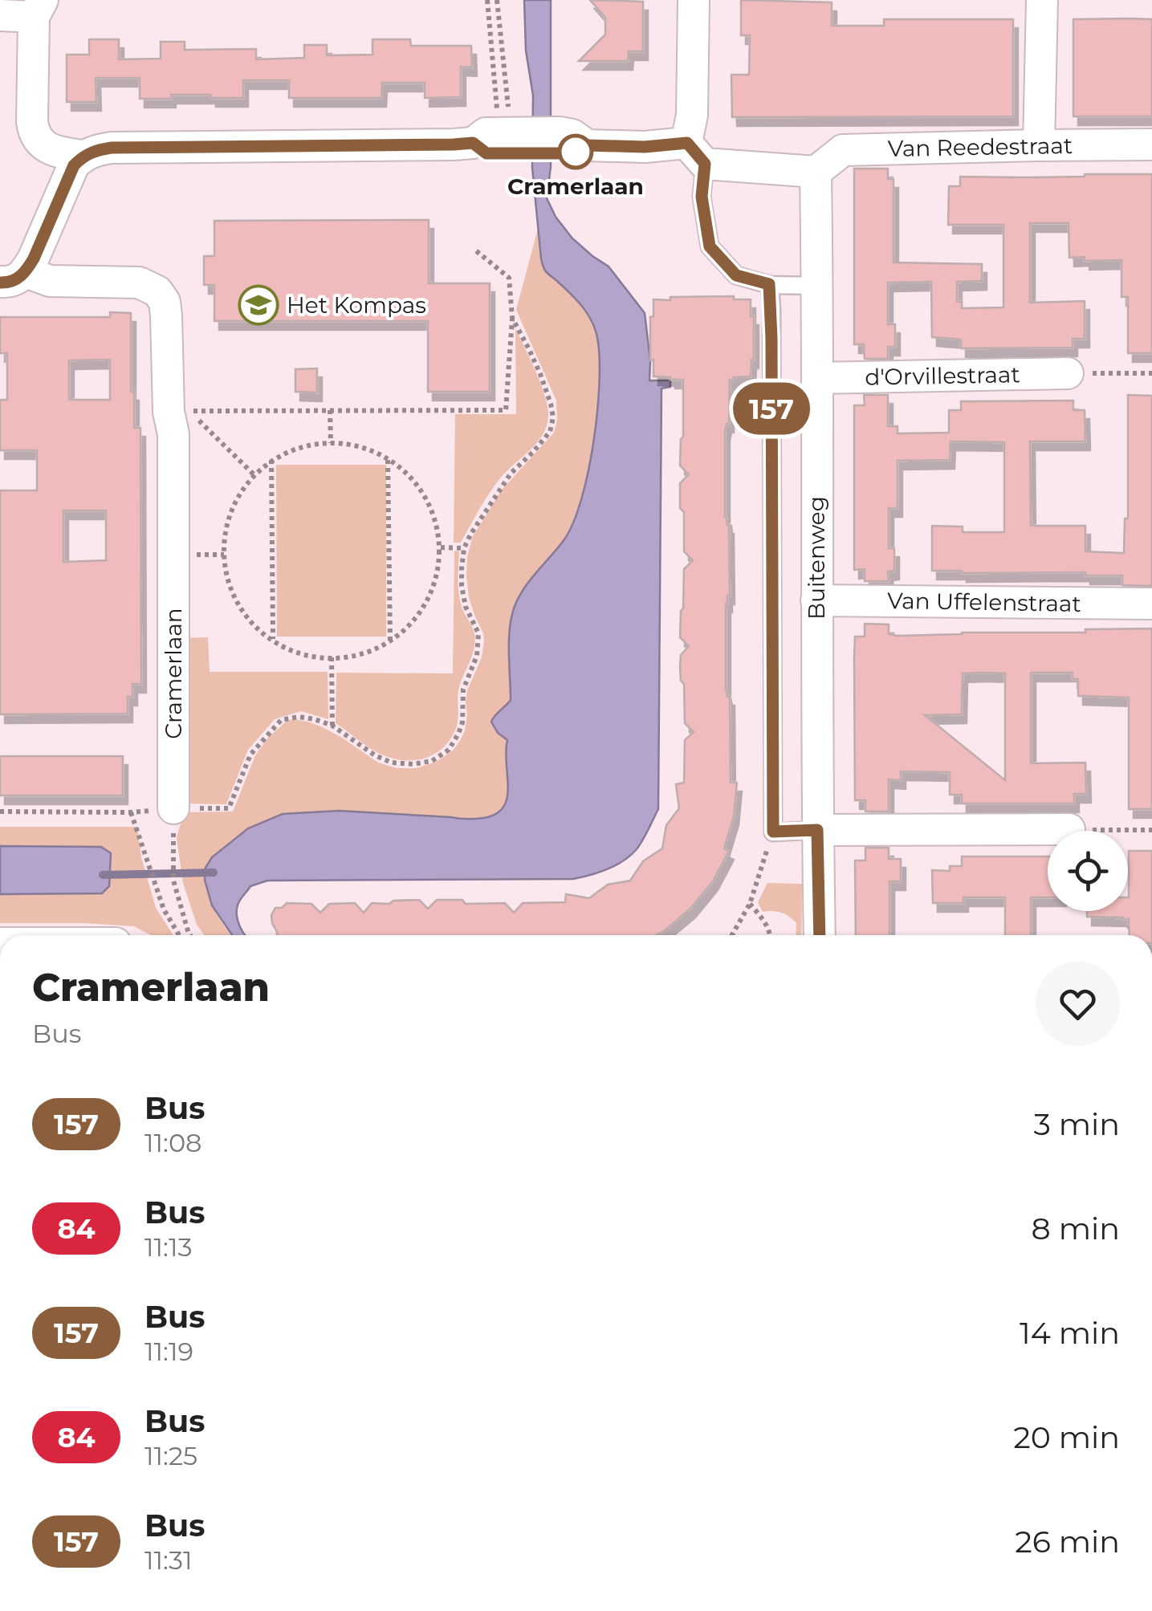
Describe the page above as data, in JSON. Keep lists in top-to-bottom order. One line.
{"streets":{"street":["Van Reedestraat","d'Orvillestraat","Buitenweg","Van Uffelenstraat","Cramerlaan"]},"crossings":[["Van Reedestraat","Buitenweg"],["d'Orvillestraat","Buitenweg"],["Buitenweg","Van Uffelenstraat"]],"places":{"other":["Cramerlaan"],"school or university":["Het Kompas"]},"lines":["bus line 157"],"page":{"on_map":"157","heading":["Cramerlaan","Bus"],"list":[{"mark":"157","name":"Bus","note":"11:08","value":"3 min"},{"mark":"84","name":"Bus","note":"11:13","value":"8 min"},{"mark":"157","name":"Bus","note":"11:19","value":"14 min"},{"mark":"84","name":"Bus","note":"11:25","value":"20 min"},{"mark":"157","name":"Bus","note":"11:31","value":"26 min"}]}}
